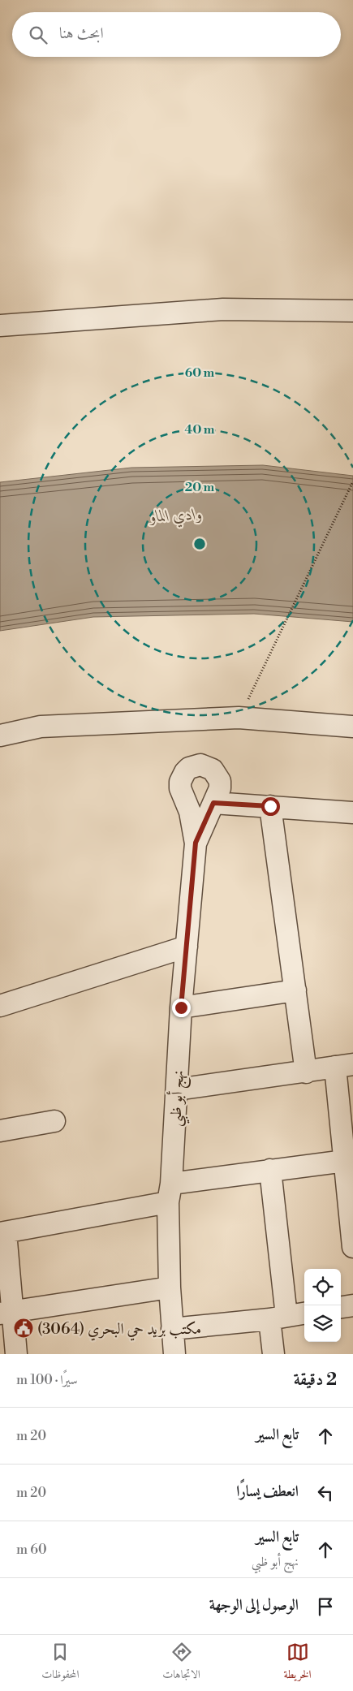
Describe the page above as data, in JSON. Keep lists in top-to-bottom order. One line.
{"streets":{"street":["نهج أبو ظبي"]},"water":["وادي الماو"],"places":{"public building":["مكتب بريد حي البحري (3064)"]},"page":{"search":"ابحث هنا","heading":["2 دقيقة","سيرًا · 100 m"],"list":[["تابع السير","20 m"],["انعطف يسارًا","20 m"],["تابع السير","نهج أبو ظبي","60 m"],"الوصول إلى الوجهة"],"nav":["الخريطة","الاتجاهات","المحفوظات"]},"rings":["60 m","40 m","20 m"]}
